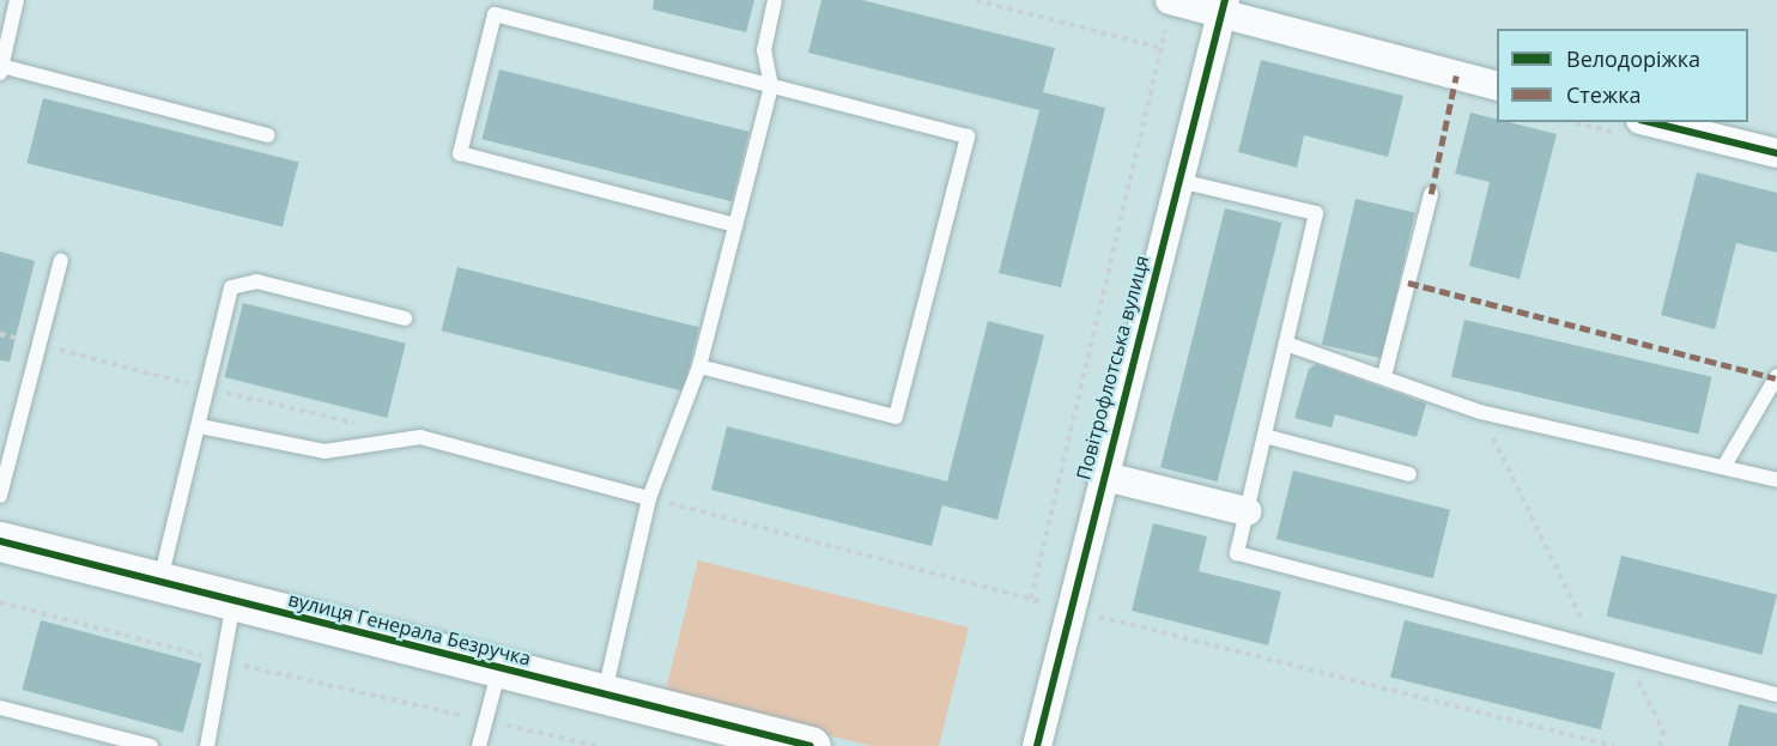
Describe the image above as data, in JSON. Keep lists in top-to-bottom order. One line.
{"streets":{"street":["Повітрофлотська вулиця","вулиця Генерала Безручка"]},"legend":["Велодоріжка","Стежка"]}
